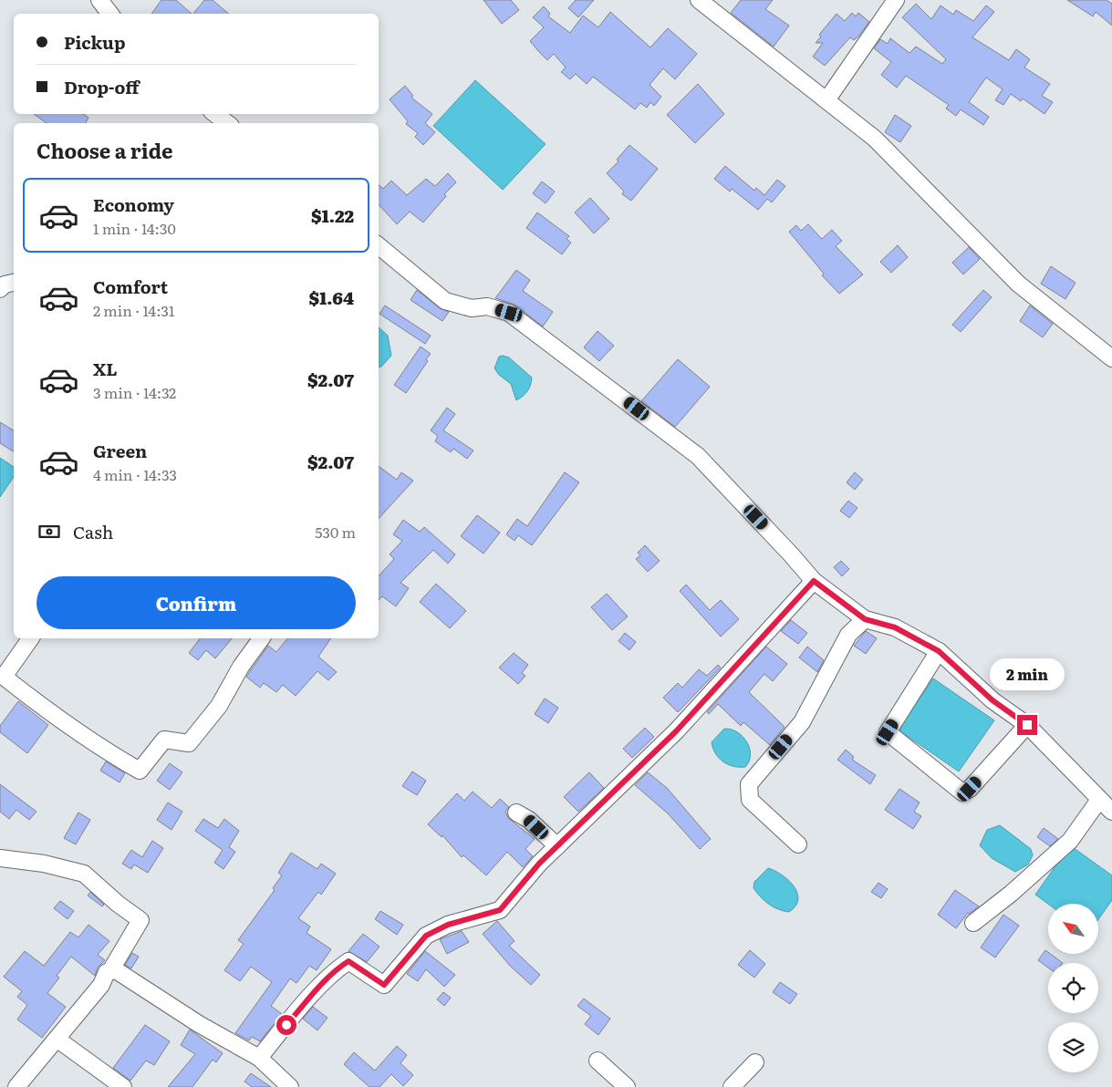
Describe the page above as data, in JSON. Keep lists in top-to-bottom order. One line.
{"north":"top left","page":{"banner":["Pickup","Drop-off"],"heading":"Choose a ride","list":[{"name":"Economy","note":"1 min · 14:30","value":"$1.22"},{"name":"Comfort","note":"2 min · 14:31","value":"$1.64"},{"name":"XL","note":"3 min · 14:32","value":"$2.07"},{"name":"Green","note":"4 min · 14:33","value":"$2.07"}],"pay":["Cash","530 m"],"buttons":"Confirm","bubble":"2 min"}}
